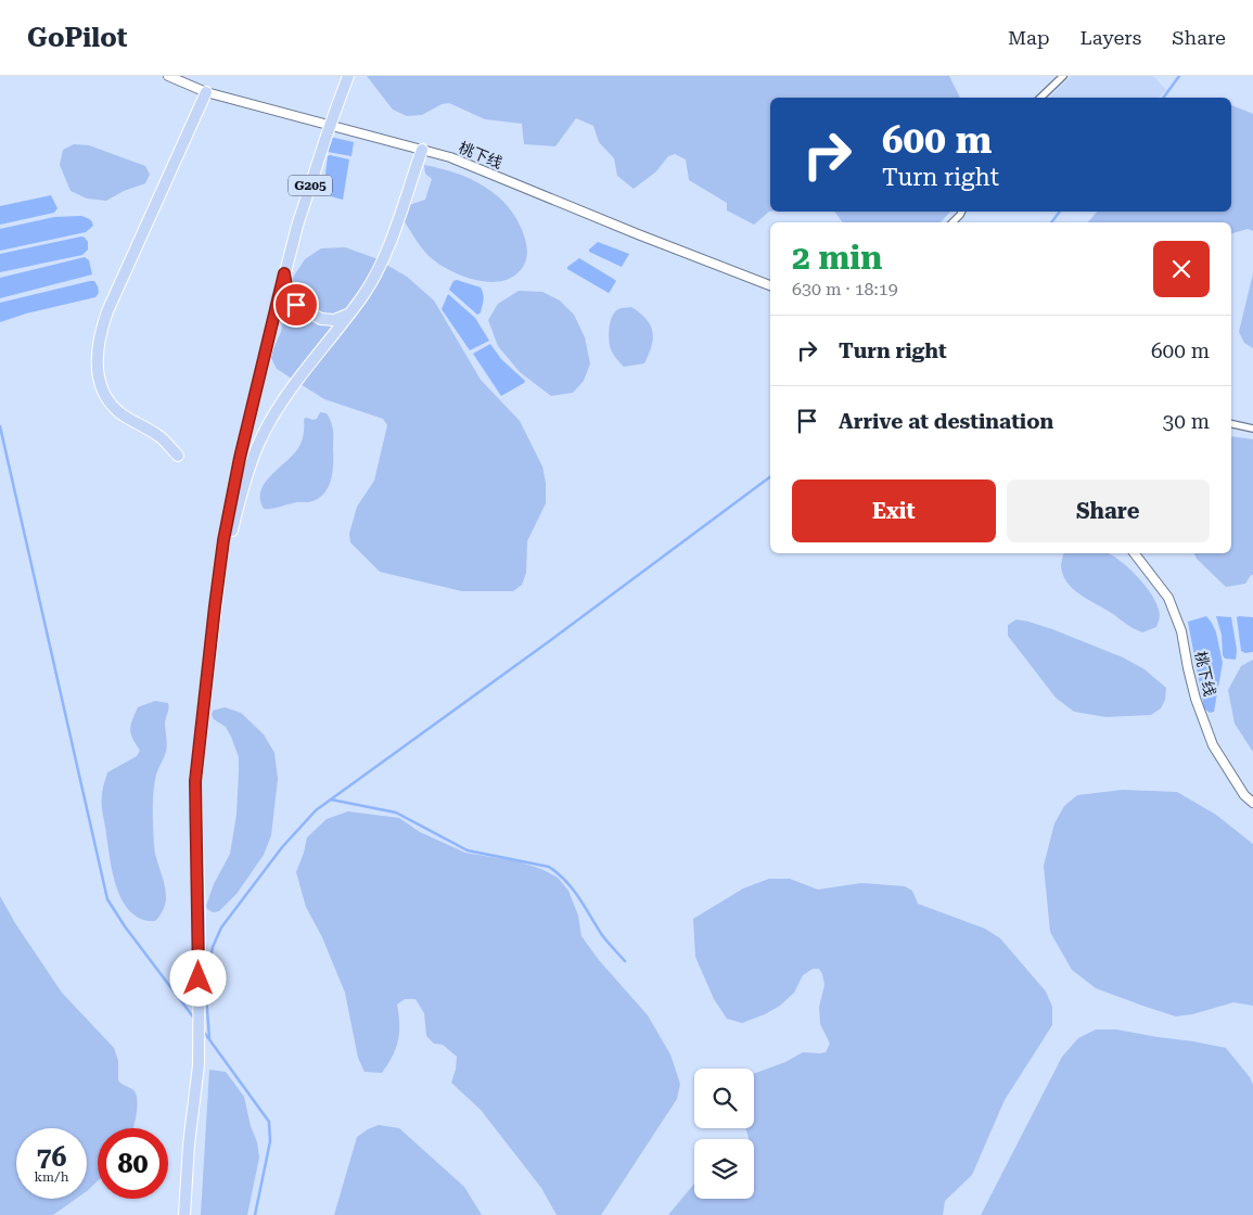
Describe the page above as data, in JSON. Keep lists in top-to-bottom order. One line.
{"streets":{"highway":["G205"],"main road":["桃下线"]},"page":{"header":"GoPilot","nav":["Map","Layers","Share"],"turn":["600 m","Turn right"],"heading":["2 min","630 m · 18:19"],"list":[{"name":"Turn right","value":"600 m"},{"name":"Arrive at destination","value":"30 m"}],"buttons":["Exit","Share"],"speed":"76 km/h","limit":"80"}}
